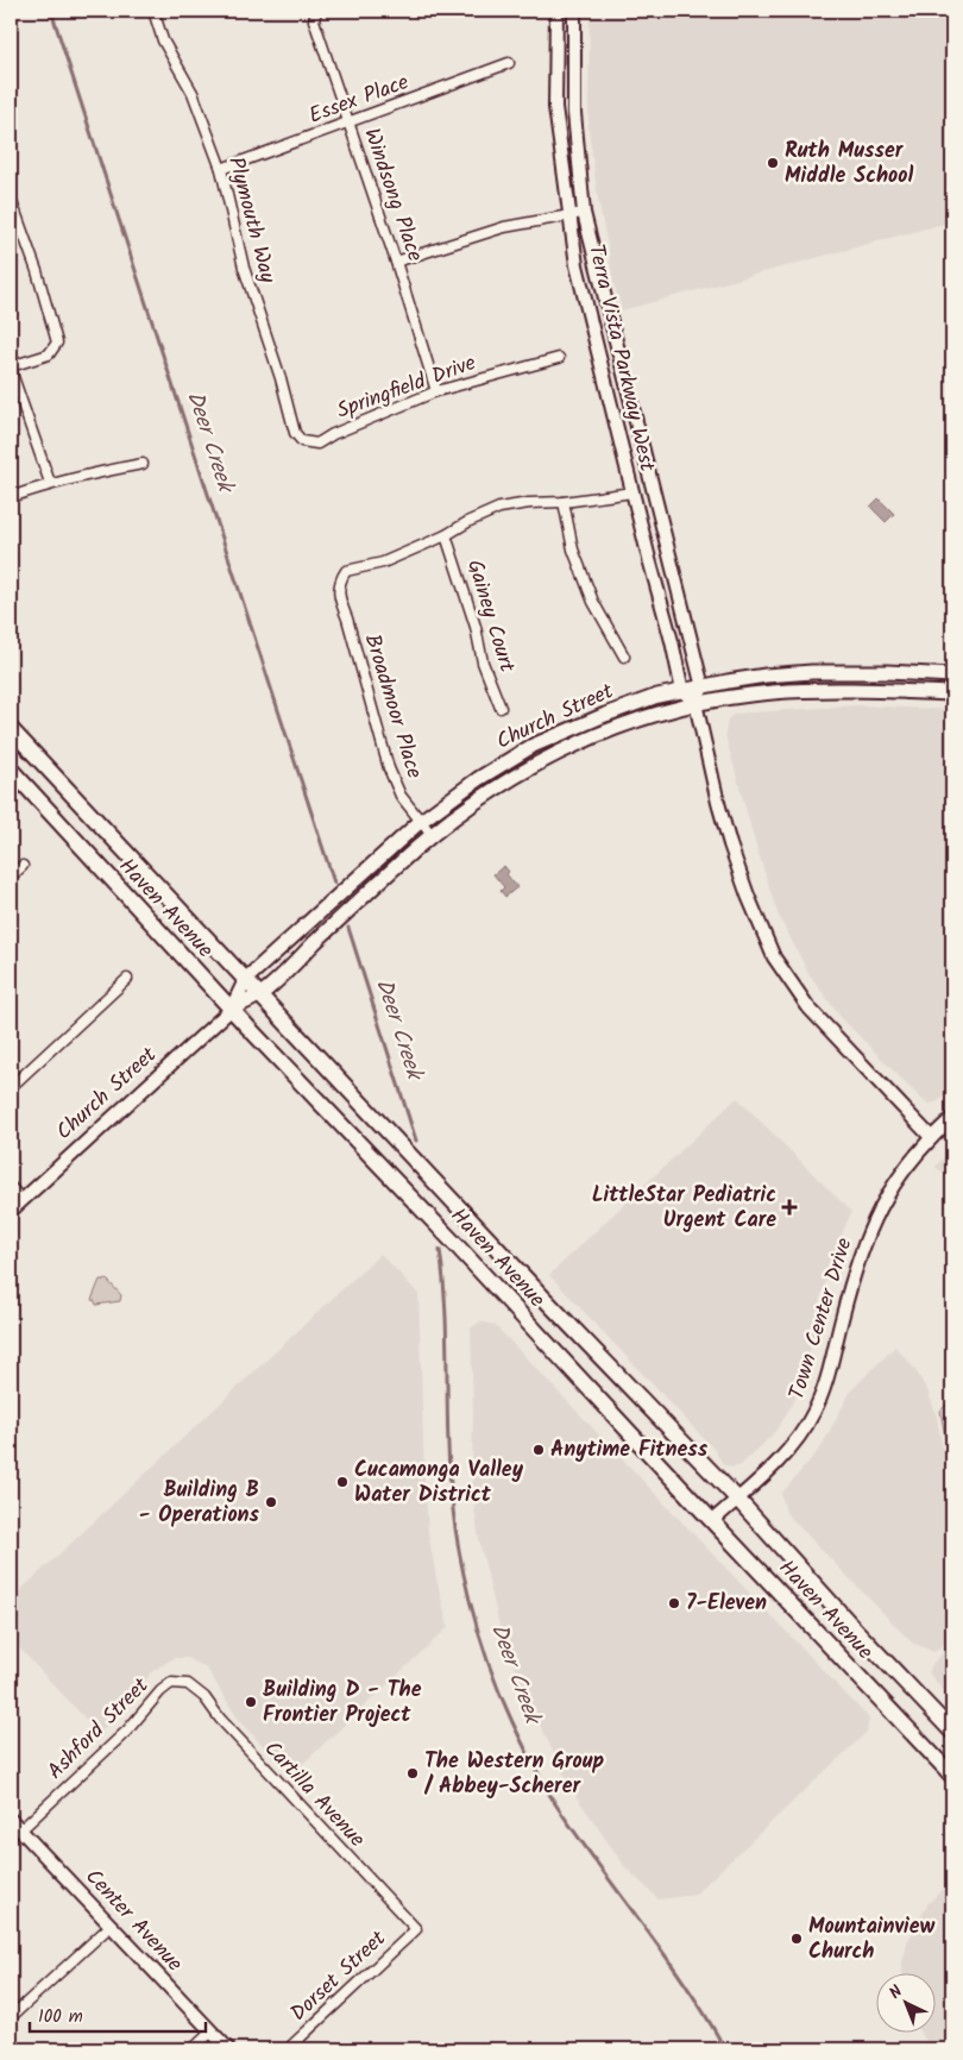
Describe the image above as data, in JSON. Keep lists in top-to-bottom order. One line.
{"streets":{"main road":["Church Street","Haven Avenue"],"street":["Essex Place","Windsong Place","Plymouth Way","Terra Vista Parkway West","Springfield Drive","Gainey Court","Broadmoor Place","Town Center Drive","Ashford Street","Cartilla Avenue","Center Avenue","Dorset Street"]},"crossings":[["Essex Place","Windsong Place"],["Essex Place","Plymouth Way"],["Windsong Place","Springfield Drive"],["Plymouth Way","Springfield Drive"],["Terra Vista Parkway West","Church Street"],["Gainey Court","Broadmoor Place"],["Broadmoor Place","Church Street"],["Church Street","Haven Avenue"],["Haven Avenue","Town Center Drive"],["Ashford Street","Cartilla Avenue"],["Ashford Street","Center Avenue"],["Cartilla Avenue","Dorset Street"]],"water":["Deer Creek"],"places":{"other":["Ruth Musser Middle School","Anytime Fitness","Cucamonga Valley Water District","Building B - Operations","7-Eleven","Building D - The Frontier Project","The Western Group / Abbey-Scherer","Mountainview Church"],"health":["LittleStar Pediatric Urgent Care"]},"scale_bar":"100 m","north":"top left"}
